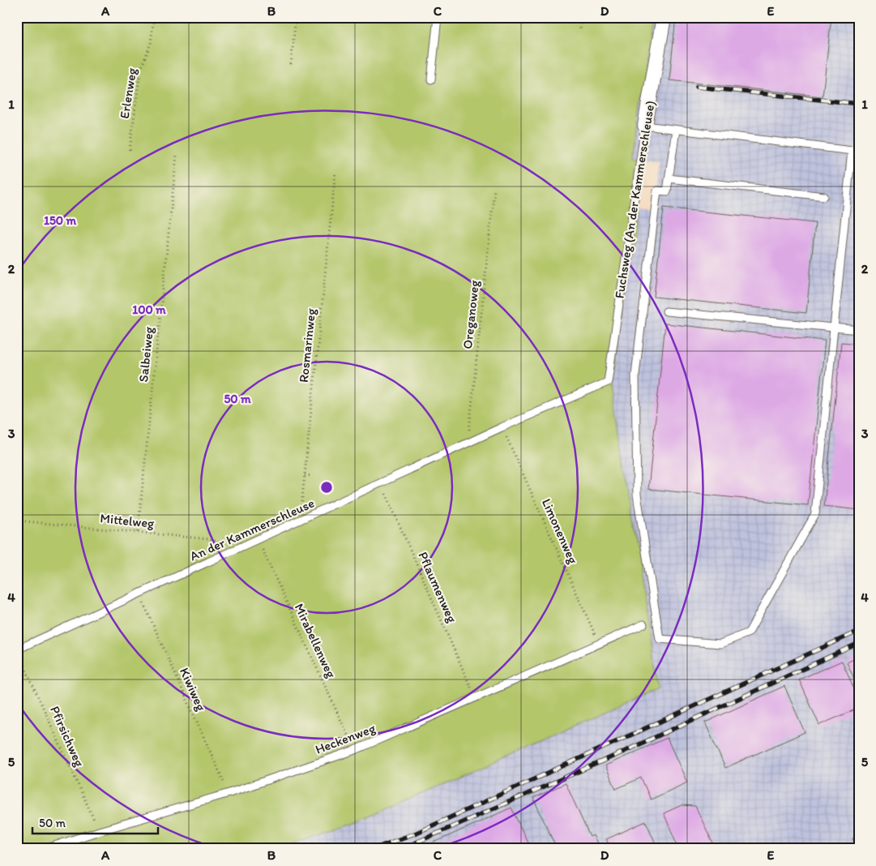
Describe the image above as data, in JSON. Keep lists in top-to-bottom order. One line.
{"streets":{"street":["Fuchsweg (An der Kammerschleuse)"],"lane":["An der Kammerschleuse","Heckenweg"],"path":["Erlenweg","Oreganoweg","Rosmarinweg","Salbeiweg","Mittelweg","Limonenweg","Pflaumenweg","Mirabellenweg","Kiwiweg","Pfirsichweg"]},"crossings":[["Fuchsweg (An der Kammerschleuse)","An der Kammerschleuse"],["Oreganoweg","An der Kammerschleuse"],["Rosmarinweg","An der Kammerschleuse"],["Salbeiweg","Mittelweg"],["Mittelweg","An der Kammerschleuse"],["An der Kammerschleuse","Limonenweg"],["An der Kammerschleuse","Pflaumenweg"],["An der Kammerschleuse","Mirabellenweg"],["An der Kammerschleuse","Kiwiweg"],["Limonenweg","Heckenweg"],["Pflaumenweg","Heckenweg"],["Mirabellenweg","Heckenweg"],["Kiwiweg","Heckenweg"],["Pfirsichweg","Heckenweg"]],"scale_bar":"50 m","grid":{"columns":["A","B","C","D","E"],"rows":["1","2","3","4","5"]},"rings":["150 m","100 m","50 m"]}
